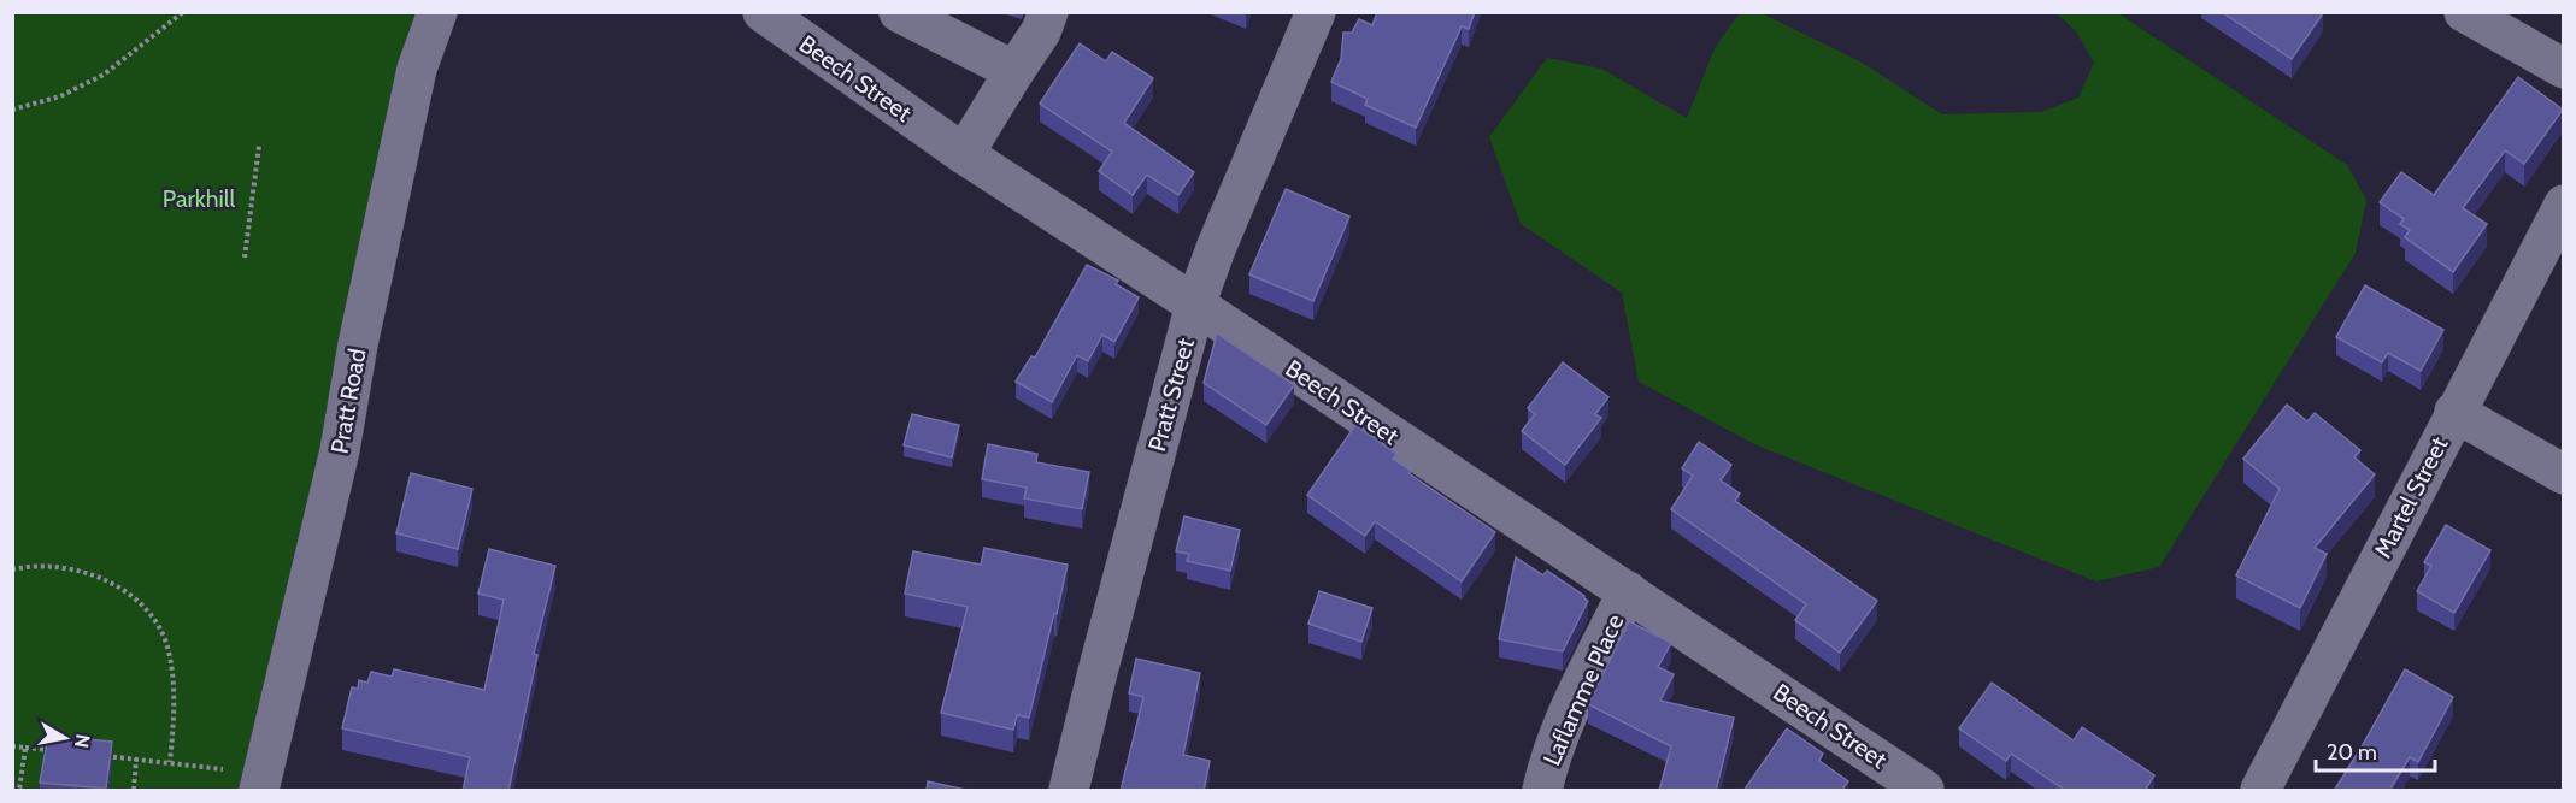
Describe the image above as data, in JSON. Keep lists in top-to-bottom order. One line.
{"streets":{"street":["Beech Street","Pratt Street","Pratt Road","Martel Street","Laflamme Place"]},"crossings":[["Beech Street","Pratt Street"],["Beech Street","Laflamme Place"]],"parks":["Parkhill"],"scale_bar":"20 m","north":"right"}
